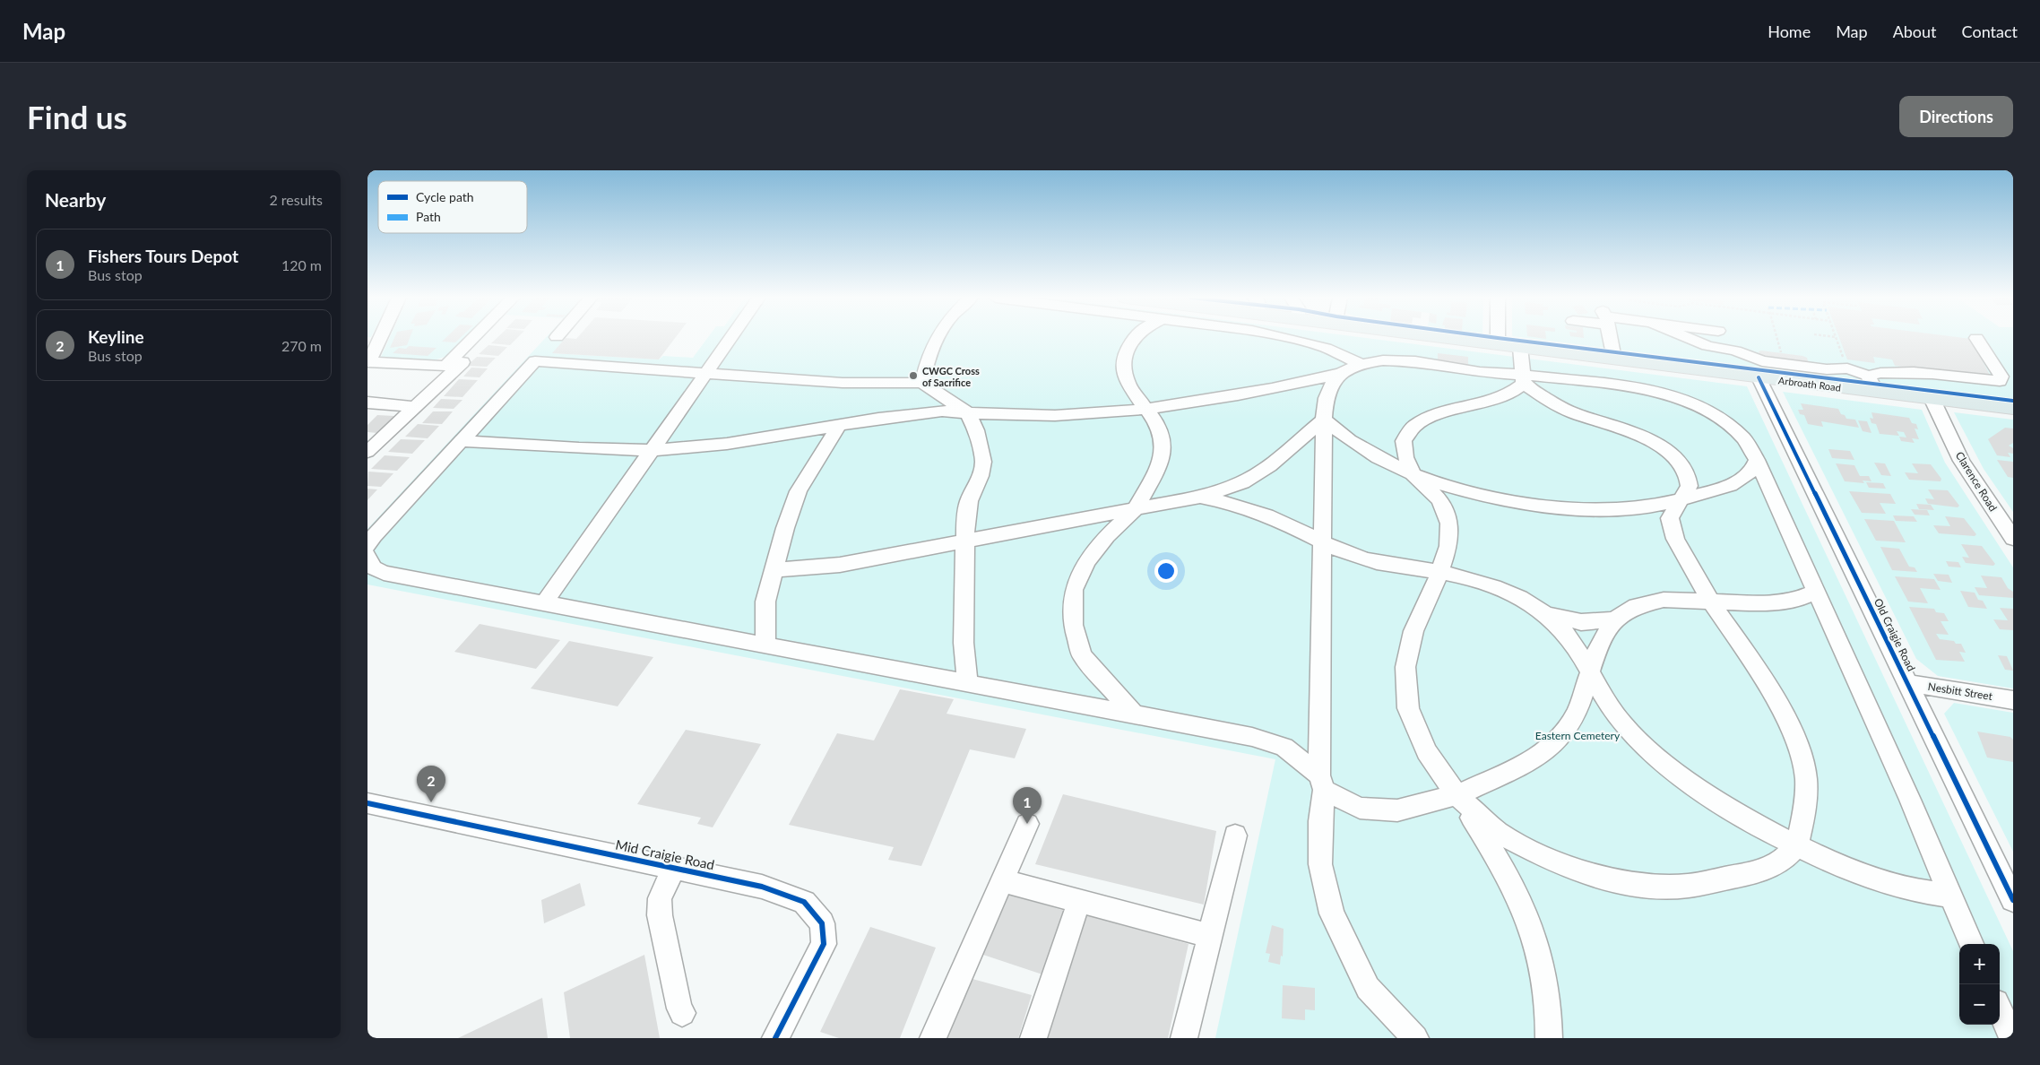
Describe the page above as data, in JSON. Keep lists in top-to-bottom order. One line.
{"streets":{"main road":["Arbroath Road"],"street":["Clarence Road","Old Craigie Road","Nesbitt Street","Mid Craigie Road"]},"crossings":[["Arbroath Road","Clarence Road"],["Arbroath Road","Old Craigie Road"],["Old Craigie Road","Nesbitt Street"]],"parks":["Eastern Cemetery"],"places":["CWGC Cross of Sacrifice"],"legend":["Cycle path","Path"],"page":{"header":"Map","nav":["Home","Map","About","Contact"],"buttons":"Directions","title":"Find us","heading":["Nearby","2 results"],"list":[{"mark":"1","name":"Fishers Tours Depot","note":"Bus stop","value":"120 m"},{"mark":"2","name":"Keyline","note":"Bus stop","value":"270 m"}],"pins":["2","1"],"map_buttons":["+","−"]}}
